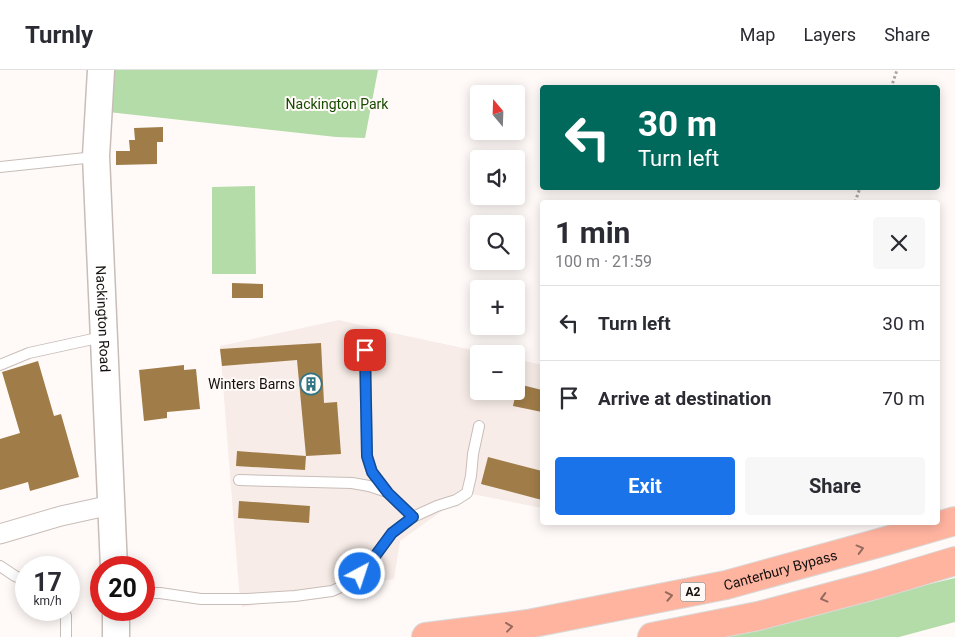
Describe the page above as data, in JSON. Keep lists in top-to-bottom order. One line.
{"streets":{"highway":["Canterbury Bypass","A2"],"main road":["Nackington Road"]},"parks":["Nackington Park"],"places":{"building":["Winters Barns"]},"north":"top","page":{"header":"Turnly","nav":["Map","Layers","Share"],"map_buttons":["+","−"],"turn":["30 m","Turn left"],"heading":["1 min","100 m · 21:59"],"list":[{"name":"Turn left","value":"30 m"},{"name":"Arrive at destination","value":"70 m"}],"buttons":["Exit","Share"],"speed":"17 km/h","limit":"20"}}
